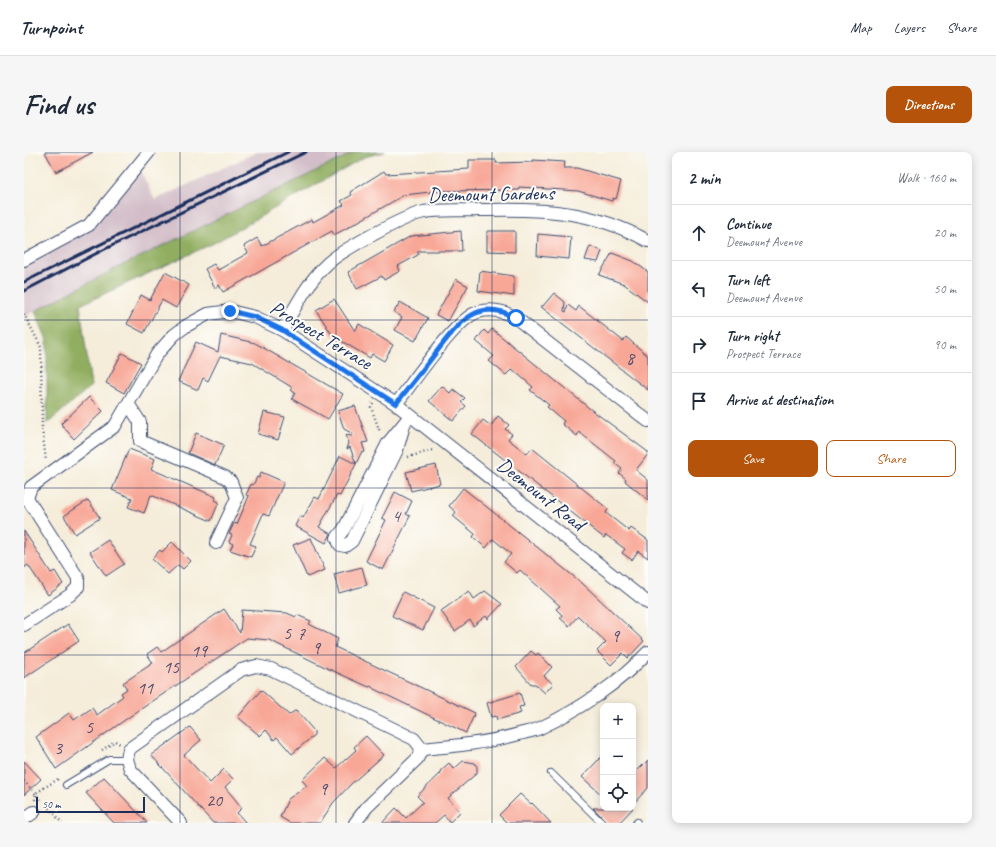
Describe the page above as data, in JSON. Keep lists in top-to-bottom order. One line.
{"streets":{"street":["Deemount Gardens","Prospect Terrace","Deemount Road"]},"crossings":[["Deemount Gardens","Prospect Terrace"],["Prospect Terrace","Deemount Road"]],"house_numbers":["8","4","5","7","9","9","19","15","11","5","3","9","20"],"scale_bar":"50 m","page":{"header":"Turnpoint","nav":["Map","Layers","Share"],"buttons":["Directions",["Save","Share"]],"title":"Find us","heading":["2 min","Walk · 160 m"],"list":[["Continue","Deemount Avenue","20 m"],["Turn left","Deemount Avenue","50 m"],["Turn right","Prospect Terrace","90 m"],"Arrive at destination"],"map_buttons":["+","−"],"scale":"50 m"}}
